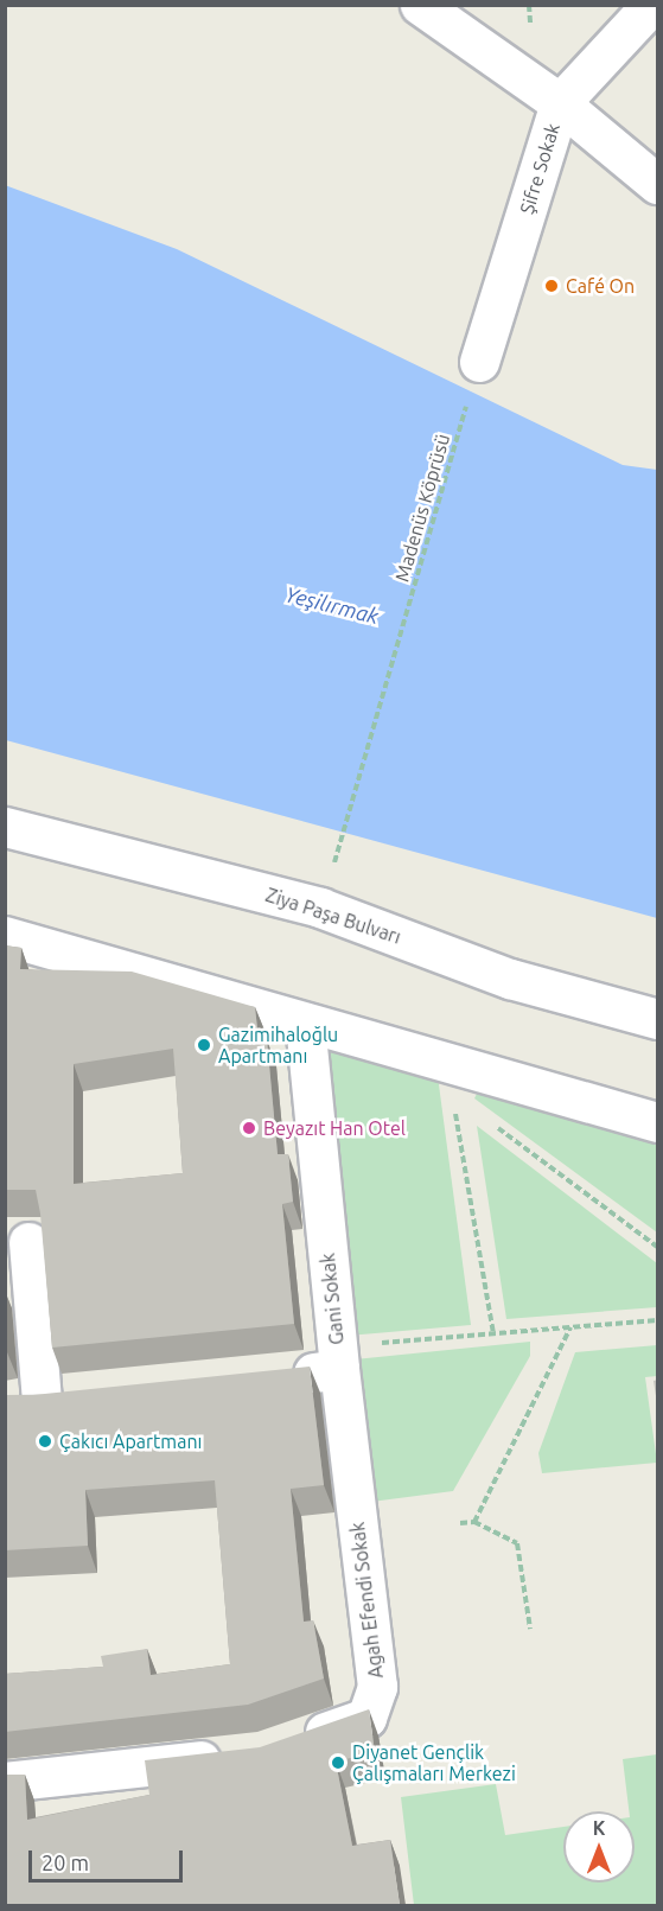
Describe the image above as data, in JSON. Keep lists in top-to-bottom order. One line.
{"streets":{"street":["Şifre Sokak","Ziya Paşa Bulvarı","Gani Sokak","Agah Efendi Sokak"],"path":["Madenüs Köprüsü"]},"crossings":[["Şifre Sokak","Madenüs Köprüsü"],["Gani Sokak","Agah Efendi Sokak"]],"water":["Yeşilırmak"],"places":["Café On","Gazimihaloğlu Apartmanı","Beyazıt Han Otel","Çakıcı Apartmanı","Diyanet Gençlik Çalışmaları Merkezi"],"scale_bar":"20 m","north":"top"}
